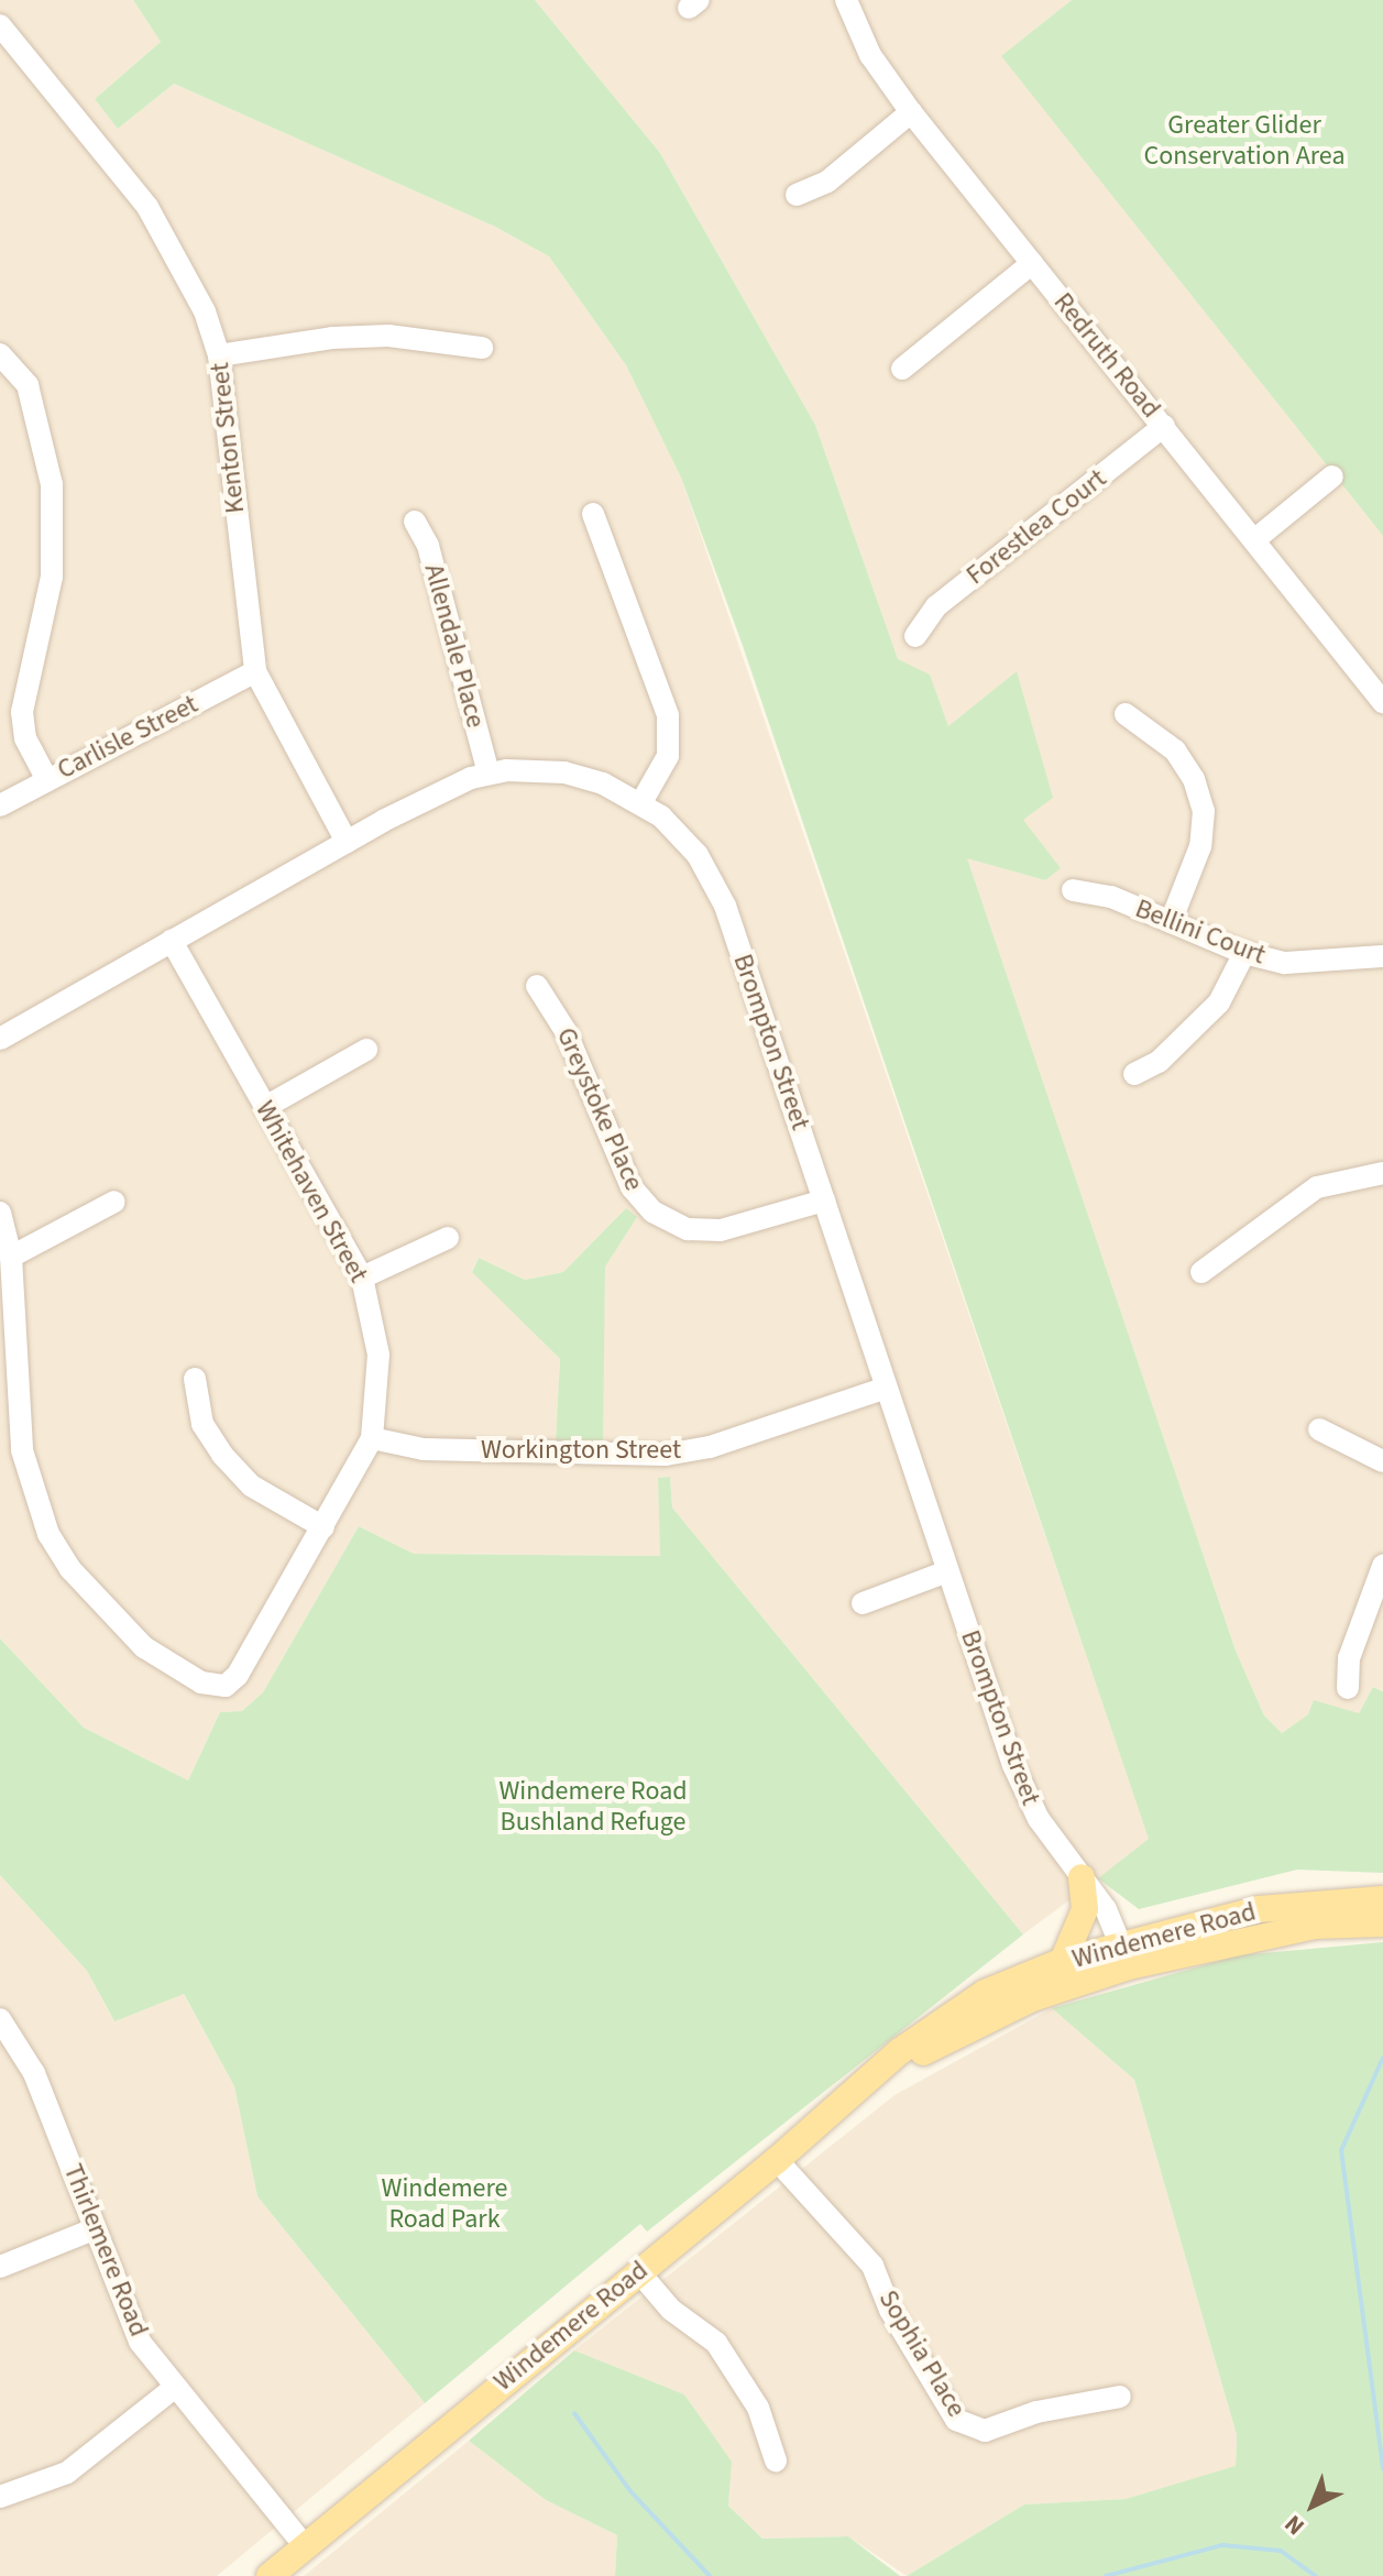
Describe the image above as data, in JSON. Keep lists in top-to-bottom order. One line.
{"streets":{"main road":["Windemere Road"],"street":["Redruth Road","Kenton Street","Forestlea Court","Allendale Place","Carlisle Street","Bellini Court","Brompton Street","Greystoke Place","Whitehaven Street","Workington Street","Thirlemere Road","Sophia Place"]},"crossings":[["Redruth Road","Forestlea Court"],["Kenton Street","Carlisle Street"],["Kenton Street","Brompton Street"],["Allendale Place","Brompton Street"],["Brompton Street","Greystoke Place"],["Brompton Street","Whitehaven Street"],["Brompton Street","Workington Street"],["Brompton Street","Windemere Road"],["Whitehaven Street","Workington Street"],["Windemere Road","Thirlemere Road"],["Windemere Road","Sophia Place"]],"parks":["Greater Glider Conservation Area","Windemere Road Bushland Refuge","Windemere Road Park"],"north":"bottom left"}
